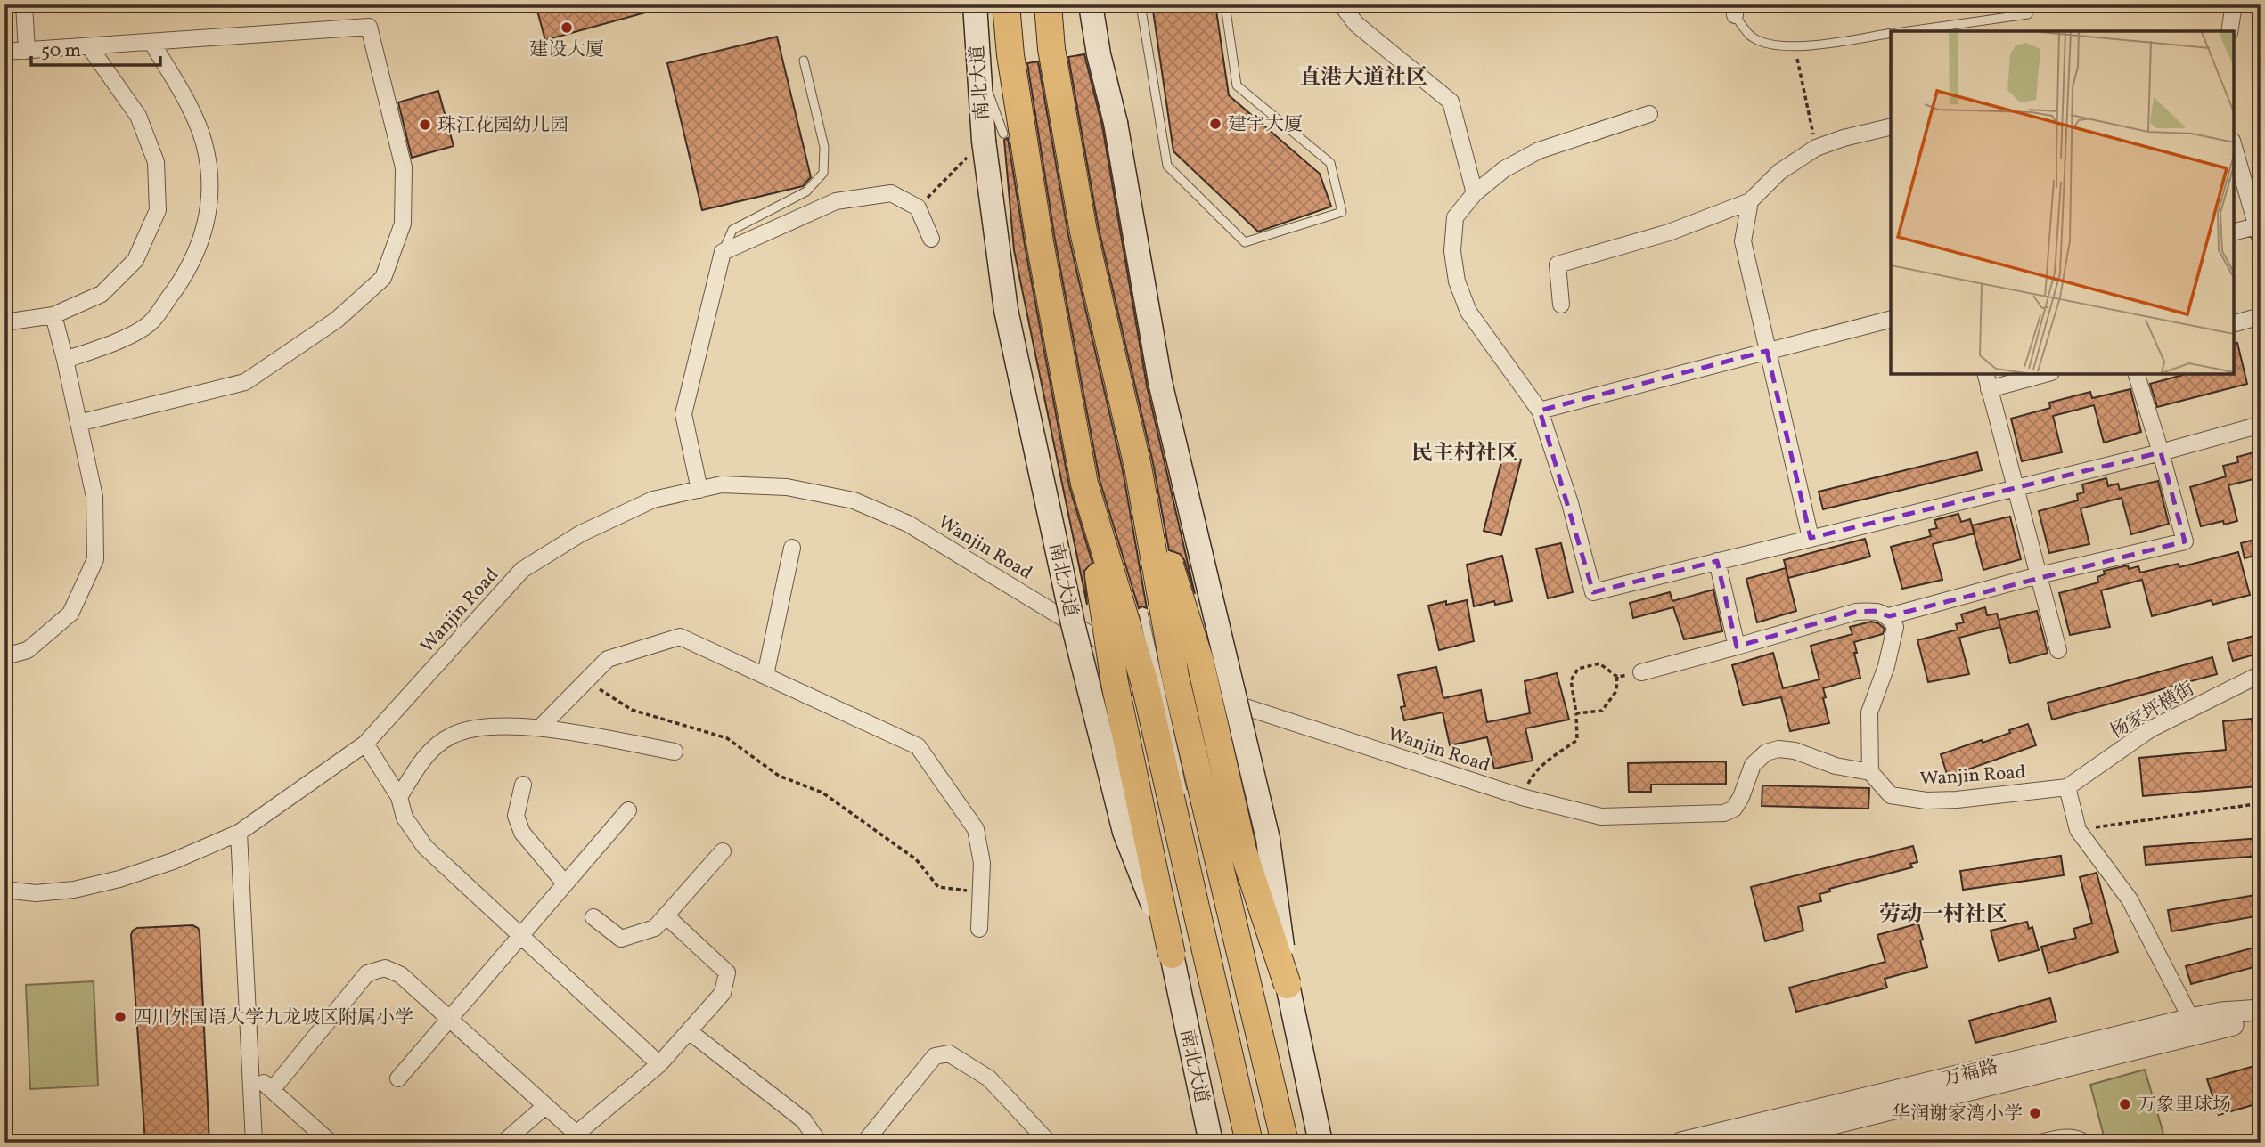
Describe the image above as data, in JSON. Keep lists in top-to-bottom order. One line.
{"streets":{"highway":["南北大道"],"street":["Wanjin Road","杨家坪横街","万福路"]},"crossings":[["Wanjin Road","杨家坪横街"]],"districts":["直港大道社区","民主村社区","劳动一村社区"],"places":["建设大厦","建宇大厦","珠江花园幼儿园","四川外国语大学九龙坡区附属小学","万象里球场","华润谢家湾小学"],"scale_bar":"50 m"}
